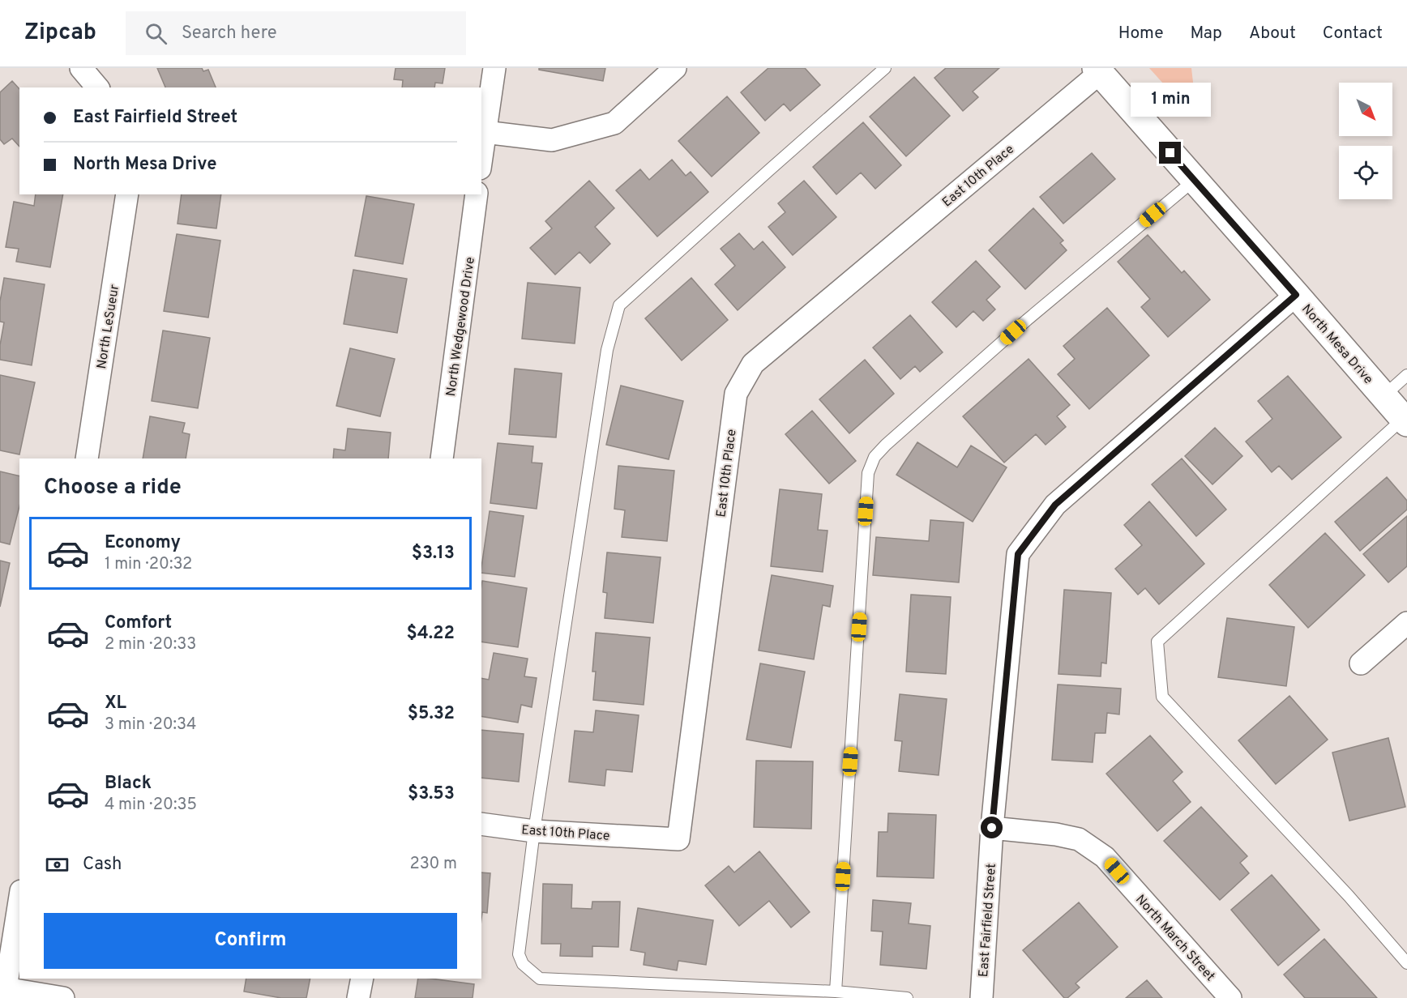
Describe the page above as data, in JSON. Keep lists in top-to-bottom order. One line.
{"streets":{"main road":["North Mesa Drive"],"street":["East 10th Place","North LeSueur","North Wedgewood Drive","East Fairfield Street","North March Street"]},"crossings":[["East 10th Place","North Mesa Drive"],["North Mesa Drive","East Fairfield Street"],["East Fairfield Street","North March Street"]],"north":"bottom right","page":{"header":"Zipcab","search":"Search here","nav":["Home","Map","About","Contact"],"bubble":"1 min","banner":["East Fairfield Street","North Mesa Drive"],"heading":"Choose a ride","list":[{"name":"Economy","note":"1 min · 20:32","value":"$3.13"},{"name":"Comfort","note":"2 min · 20:33","value":"$4.22"},{"name":"XL","note":"3 min · 20:34","value":"$5.32"},{"name":"Black","note":"4 min · 20:35","value":"$3.53"}],"pay":["Cash","230 m"],"buttons":"Confirm"}}
